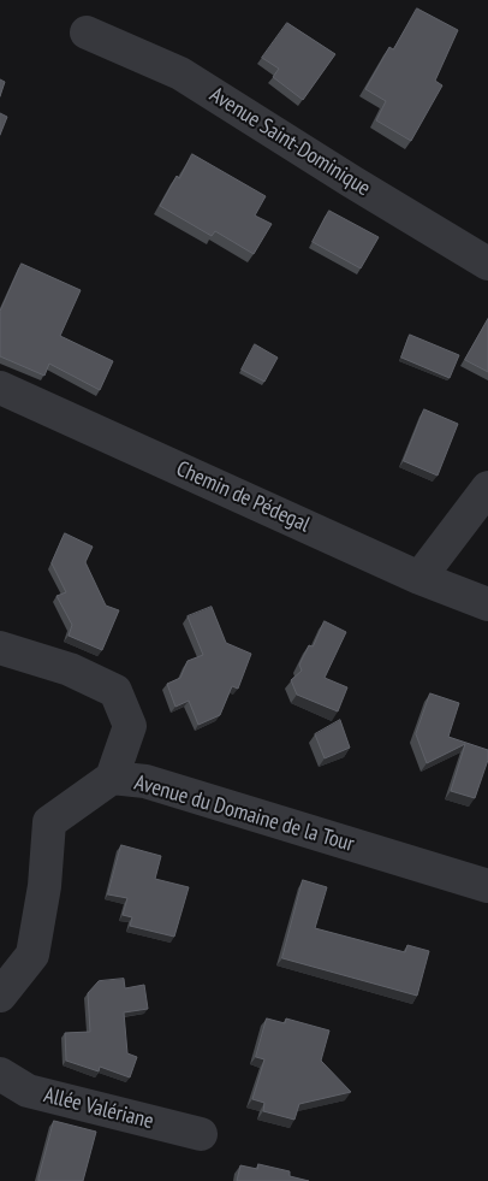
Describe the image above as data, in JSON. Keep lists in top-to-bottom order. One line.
{"streets":{"street":["Avenue Saint-Dominique","Chemin de Pédegal","Avenue du Domaine de la Tour","Allée Valériane"]}}
